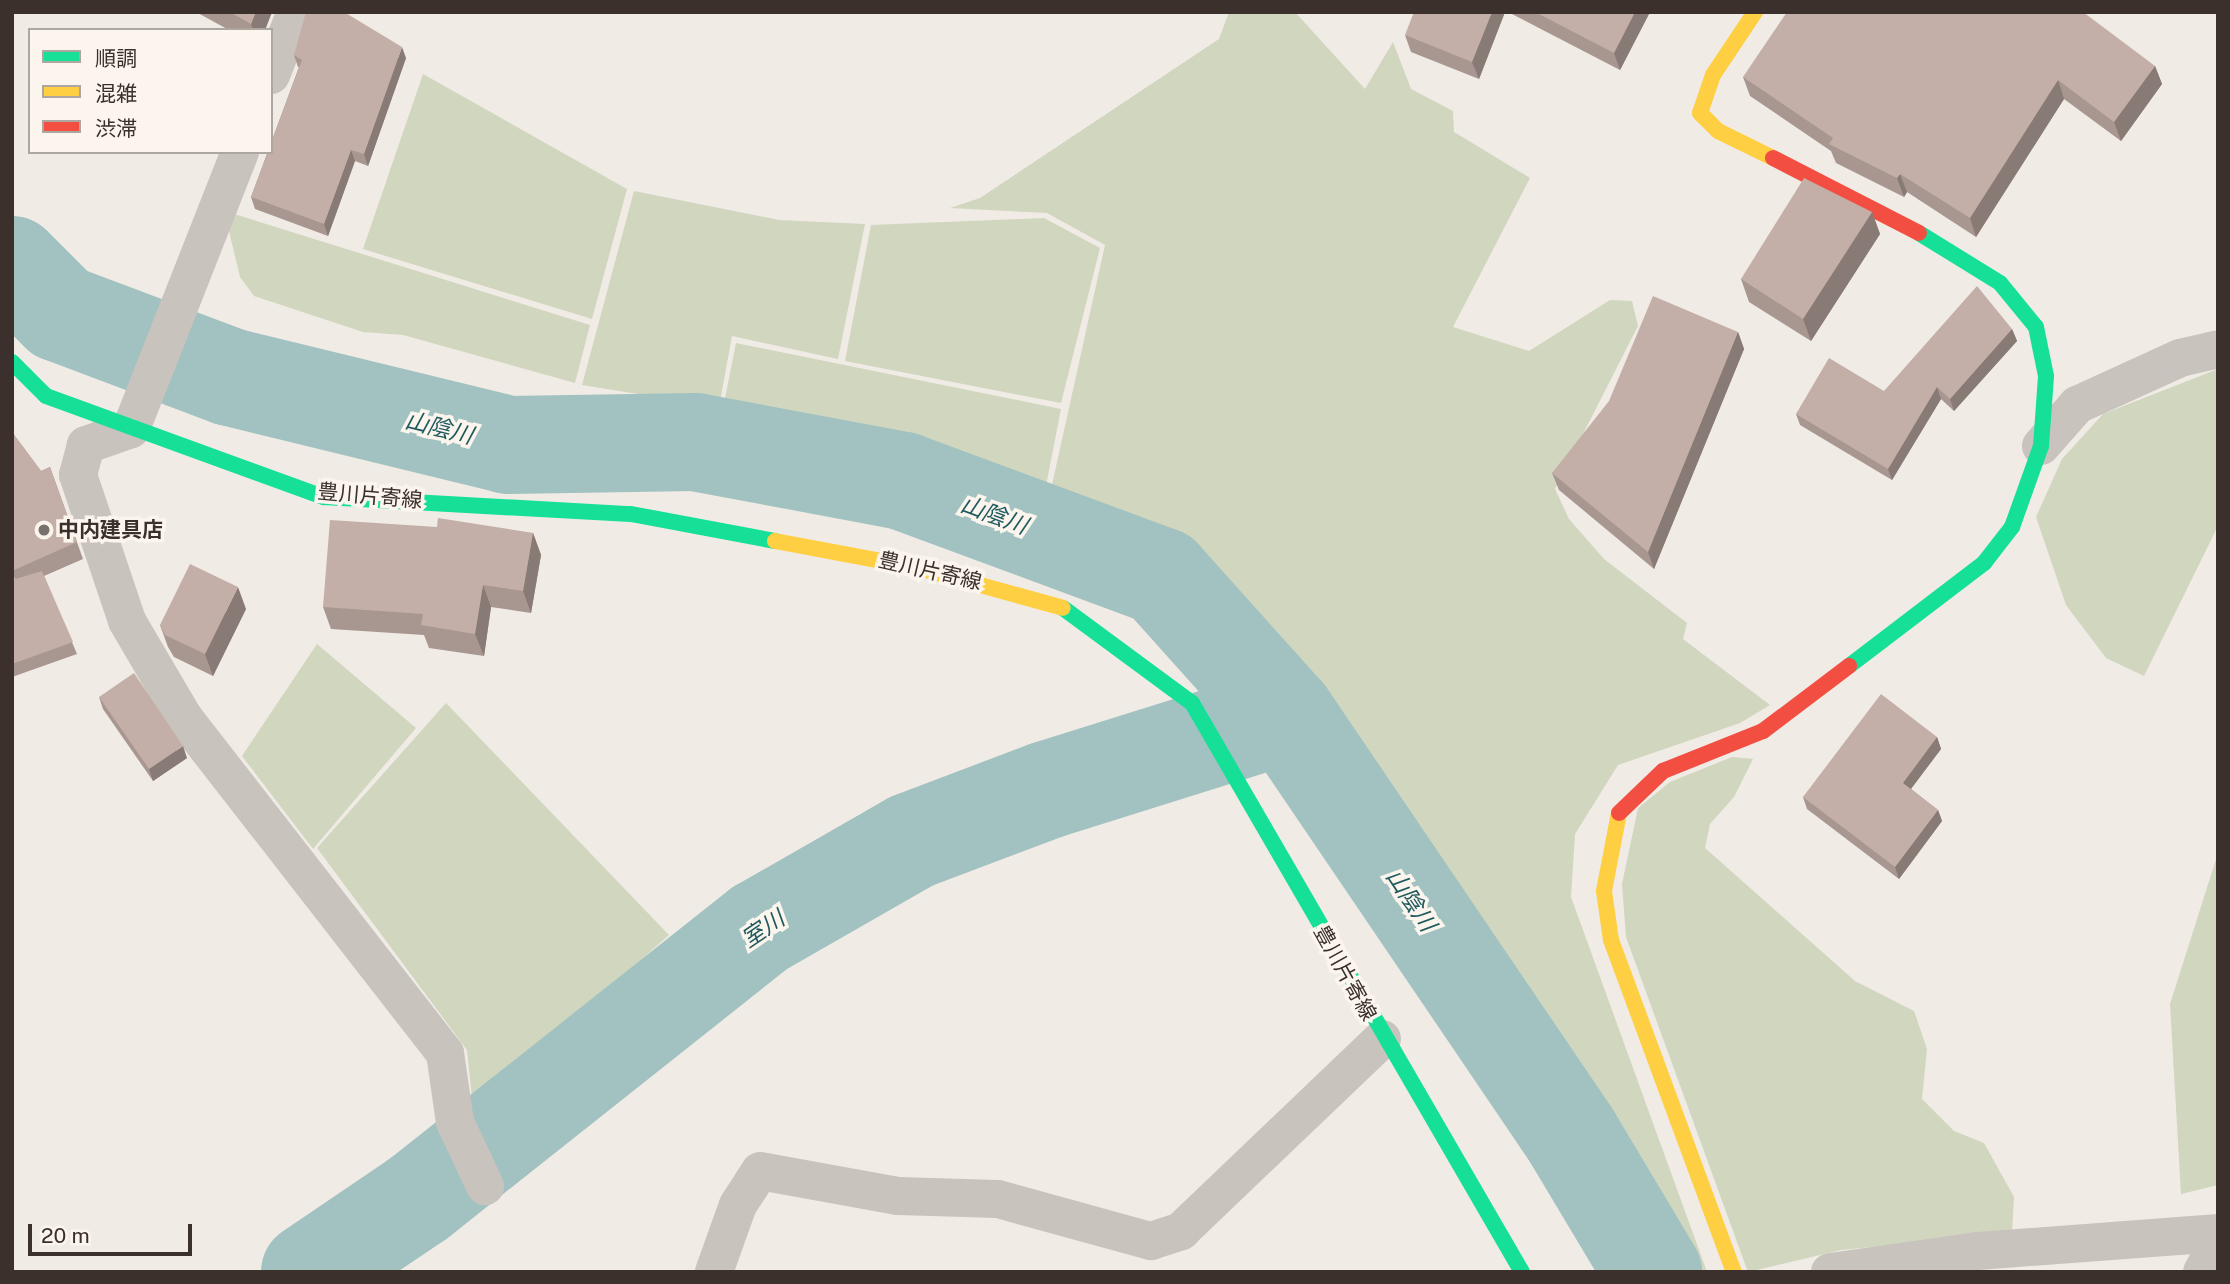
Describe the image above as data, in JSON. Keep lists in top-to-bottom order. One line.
{"streets":{"main road":["豊川片寄線"]},"water":["山陰川","室川"],"places":["中内建具店"],"legend":["順調","混雑","渋滞"],"scale_bar":"20 m"}
